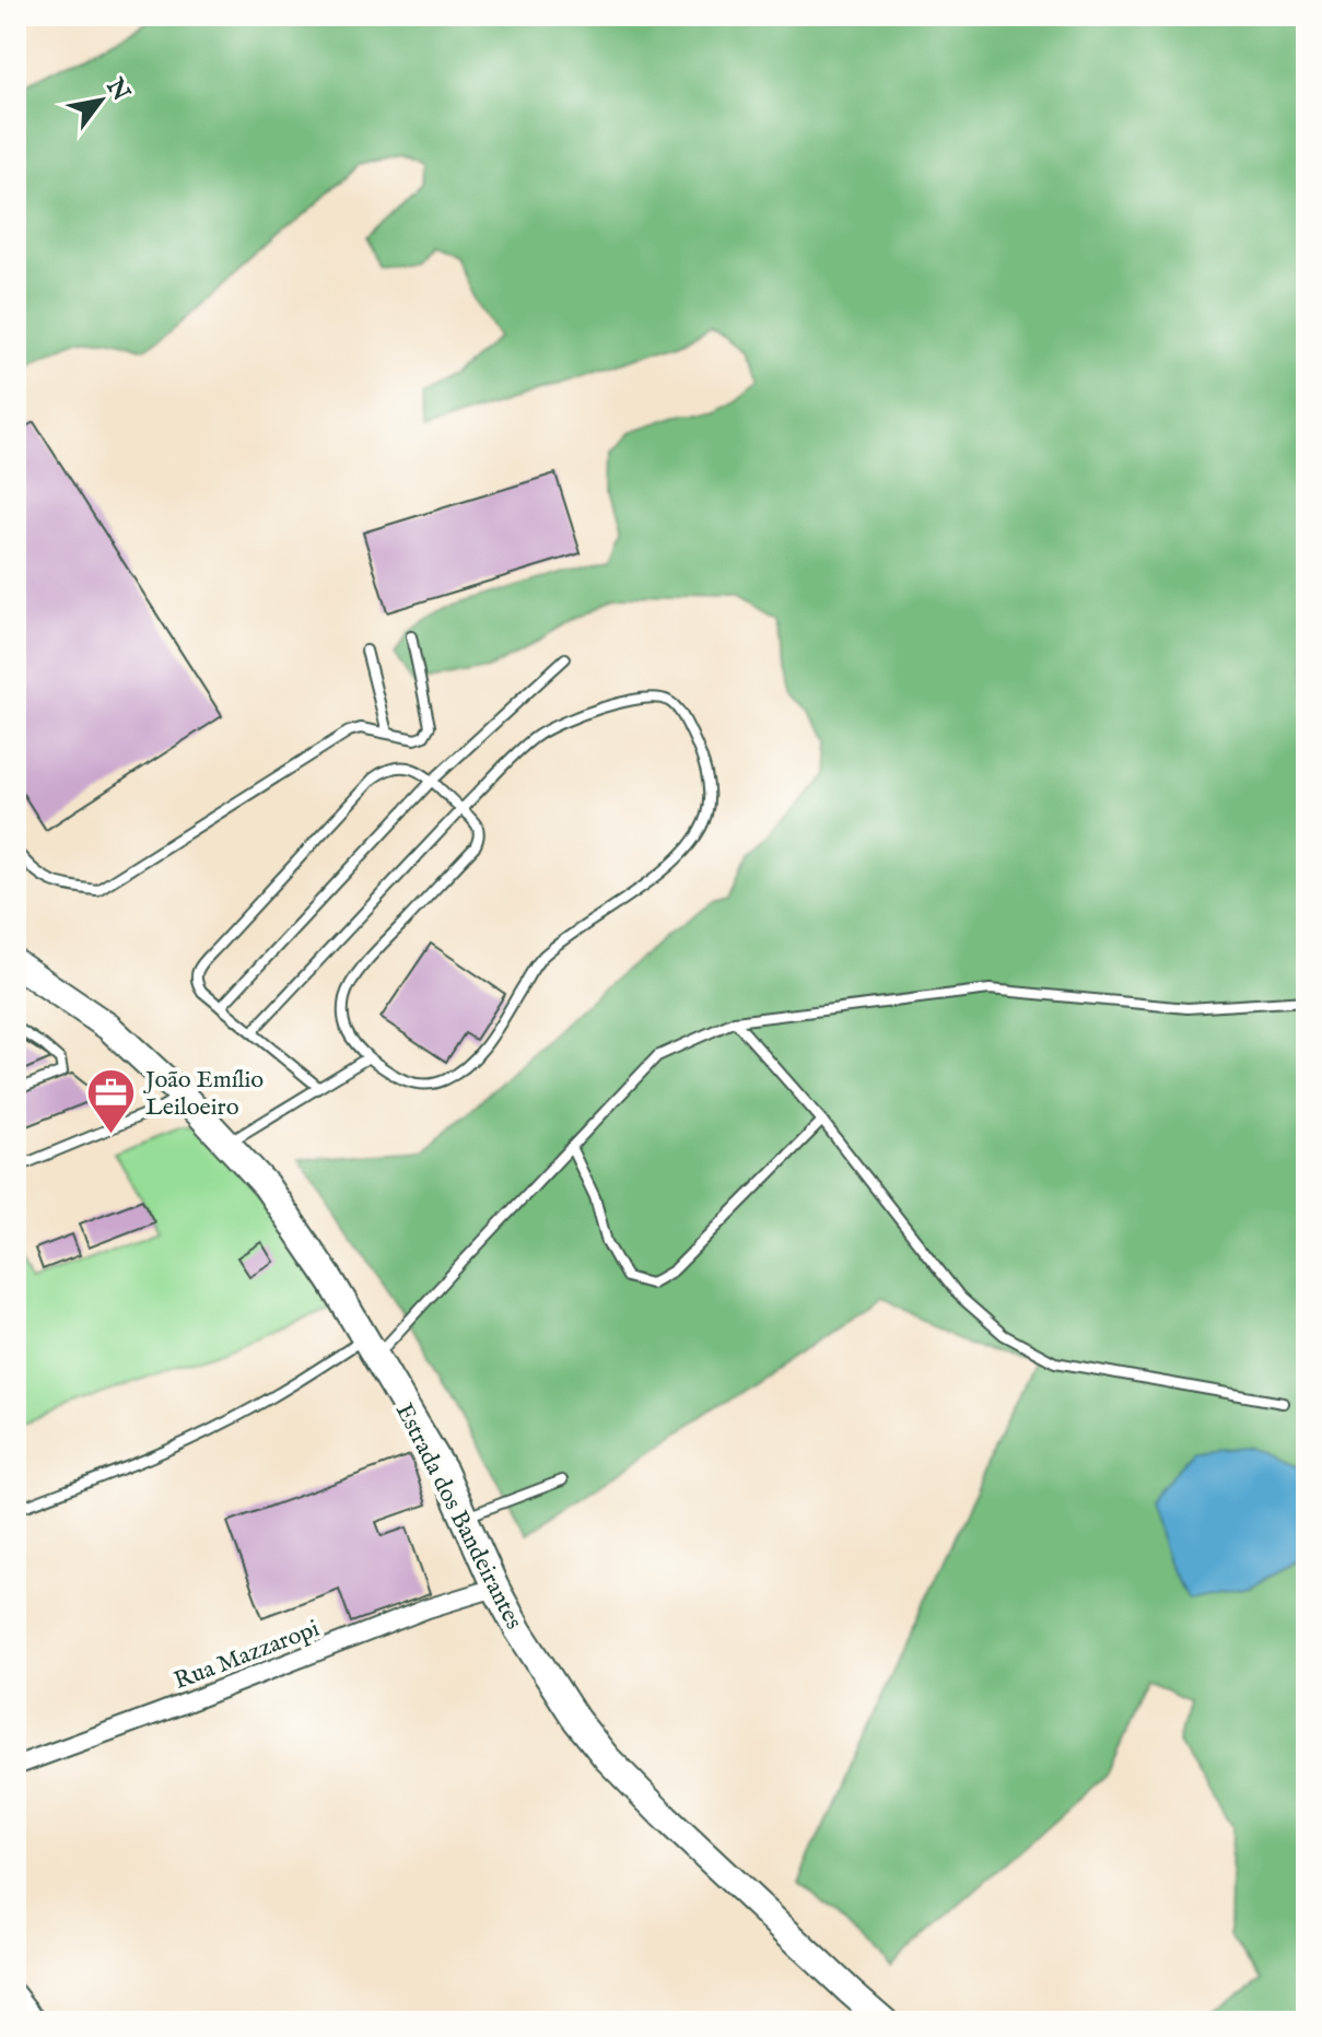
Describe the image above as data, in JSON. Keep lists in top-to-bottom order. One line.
{"streets":{"main road":["Estrada dos Bandeirantes"],"street":["Rua Mazzaropi"]},"crossings":[["Estrada dos Bandeirantes","Rua Mazzaropi"]],"places":{"office":["João Emílio Leiloeiro"]},"north":"top right"}
